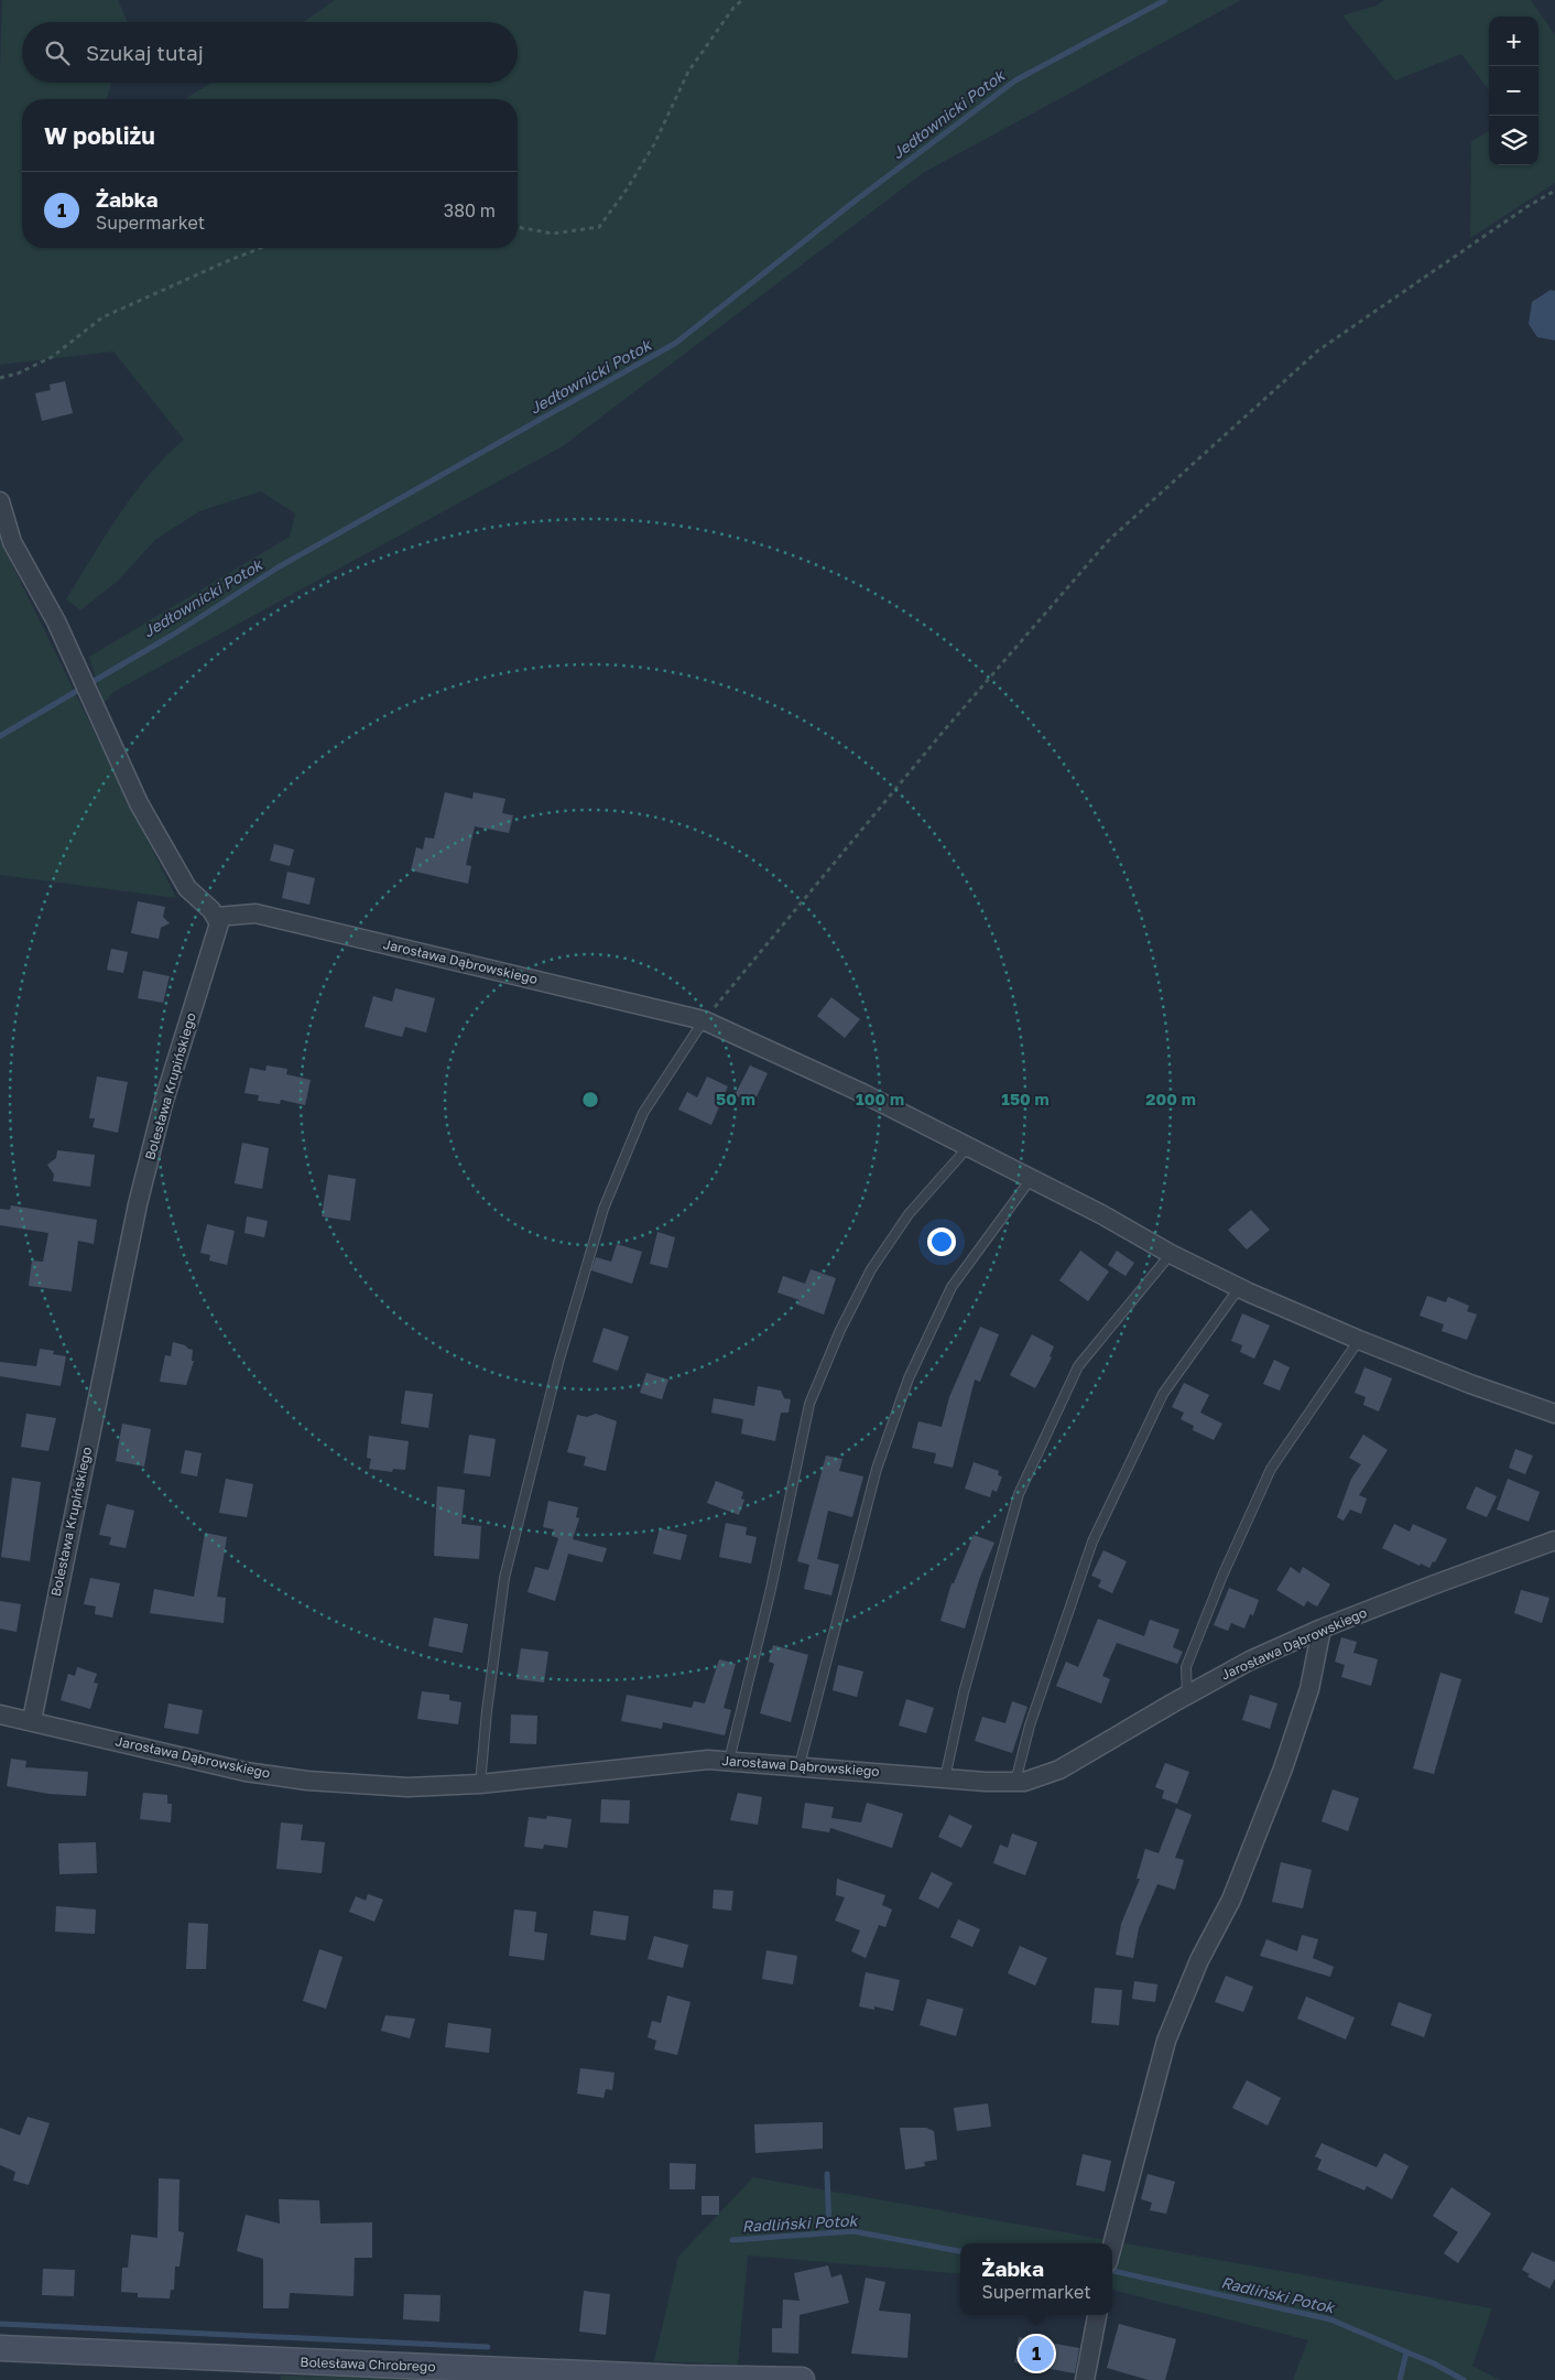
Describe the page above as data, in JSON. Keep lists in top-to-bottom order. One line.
{"streets":{"street":["Jarosława Dąbrowskiego","Bolesława Krupińskiego","Bolesława Chrobrego"]},"crossings":[["Jarosława Dąbrowskiego","Bolesława Krupińskiego"]],"water":["Jedłownicki Potok","Radliński Potok"],"page":{"map_buttons":["+","−"],"search":"Szukaj tutaj","heading":"W pobliżu","list":[{"mark":"1","name":"Żabka","note":"Supermarket","value":"380 m"}],"popup":["Żabka","Supermarket"],"pins":"1"},"rings":["50 m","100 m","150 m","200 m"]}
